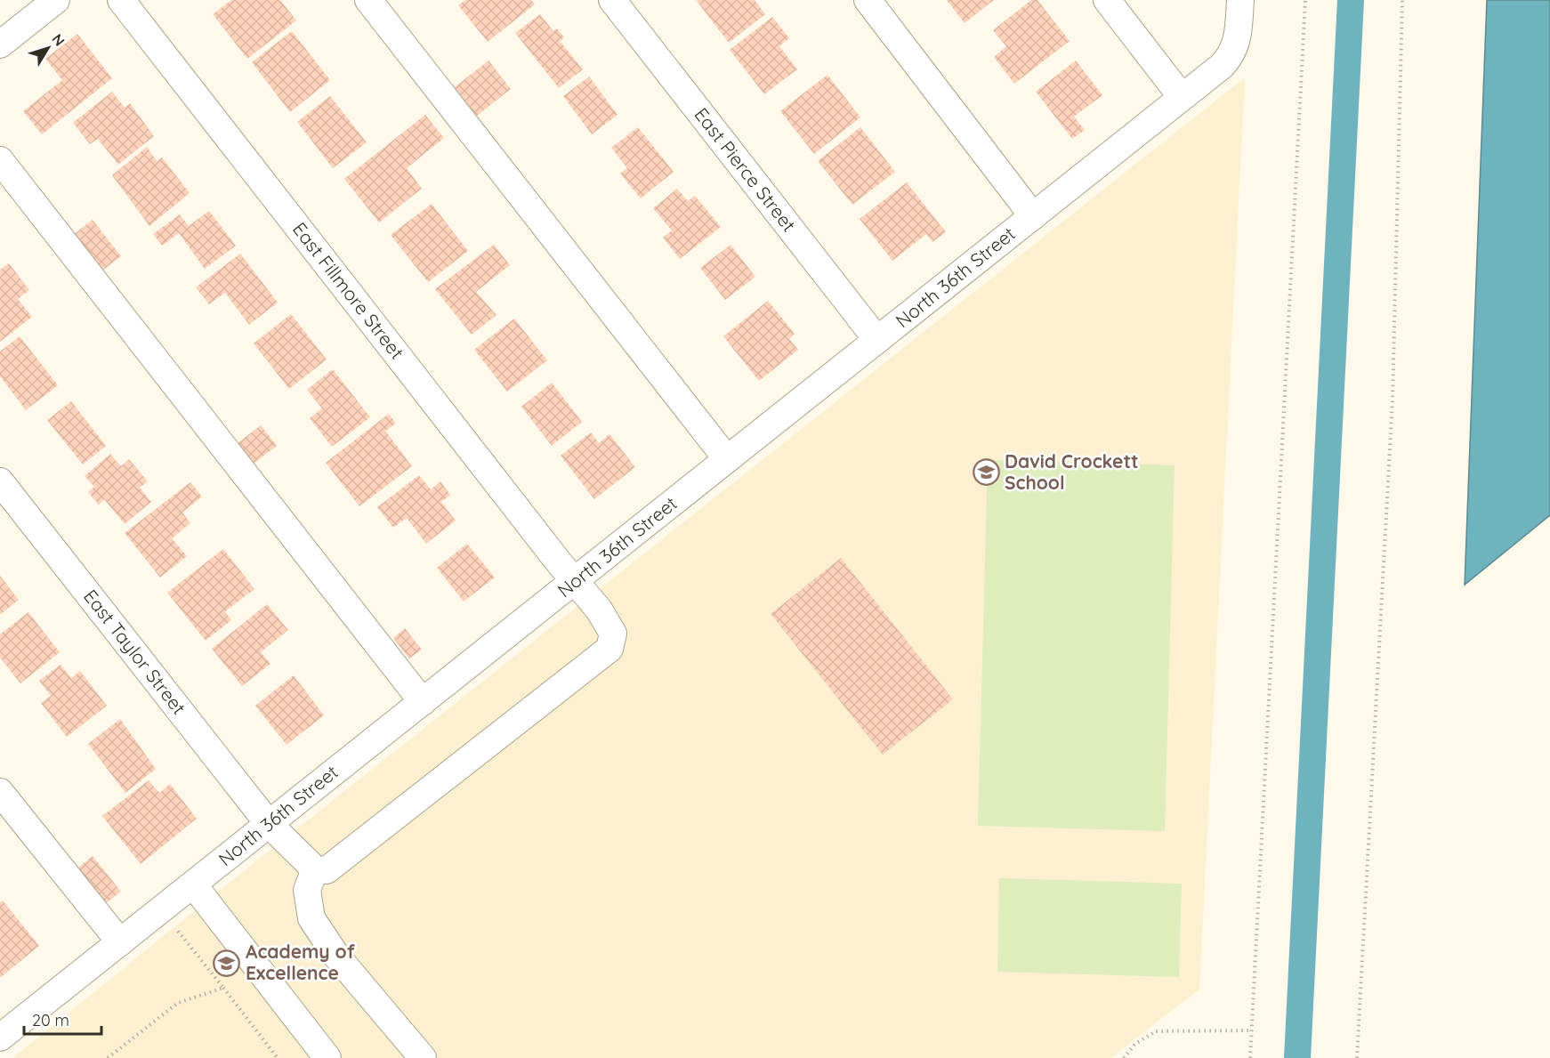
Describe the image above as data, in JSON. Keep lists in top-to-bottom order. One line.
{"streets":{"street":["East Pierce Street","North 36th Street","East Fillmore Street","East Taylor Street"]},"crossings":[["East Pierce Street","North 36th Street"],["North 36th Street","East Fillmore Street"],["North 36th Street","East Taylor Street"],["East Fillmore Street","East Taylor Street"]],"places":{"school or university":["David Crockett School","Academy of Excellence"]},"scale_bar":"20 m","north":"top right"}
